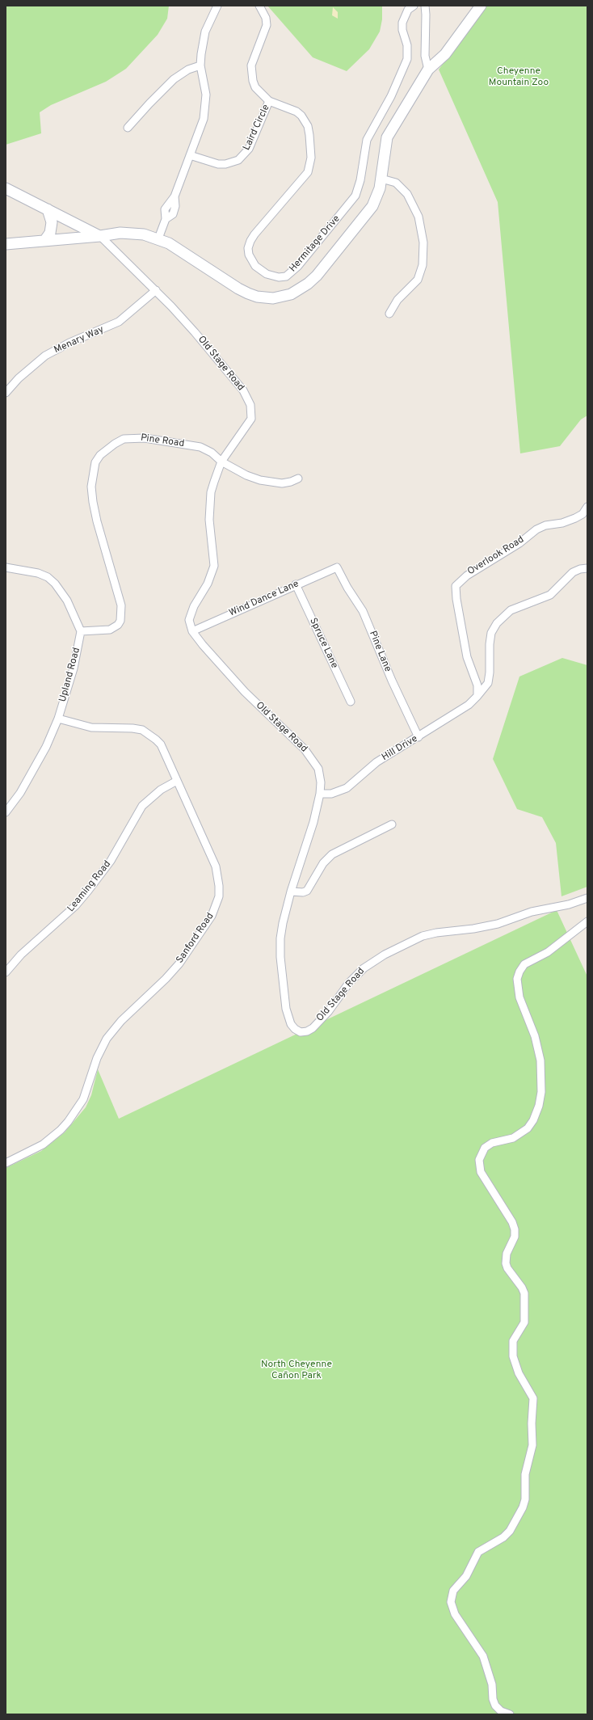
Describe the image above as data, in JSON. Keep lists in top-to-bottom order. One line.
{"streets":{"street":["Laird Circle","Hermitage Drive","Menary Way","Old Stage Road","Pine Road","Overlook Road","Wind Dance Lane","Spruce Lane","Pine Lane","Upland Road","Hill Drive","Leaming Road","Sanford Road"]},"crossings":[["Laird Circle","Hermitage Drive"],["Menary Way","Old Stage Road"],["Old Stage Road","Pine Road"],["Old Stage Road","Wind Dance Lane"],["Old Stage Road","Hill Drive"],["Pine Road","Upland Road"],["Overlook Road","Hill Drive"],["Wind Dance Lane","Spruce Lane"],["Wind Dance Lane","Pine Lane"],["Pine Lane","Hill Drive"],["Upland Road","Sanford Road"],["Leaming Road","Sanford Road"]],"parks":["Cheyenne Mountain Zoo","North Cheyenne Cañon Park"]}
